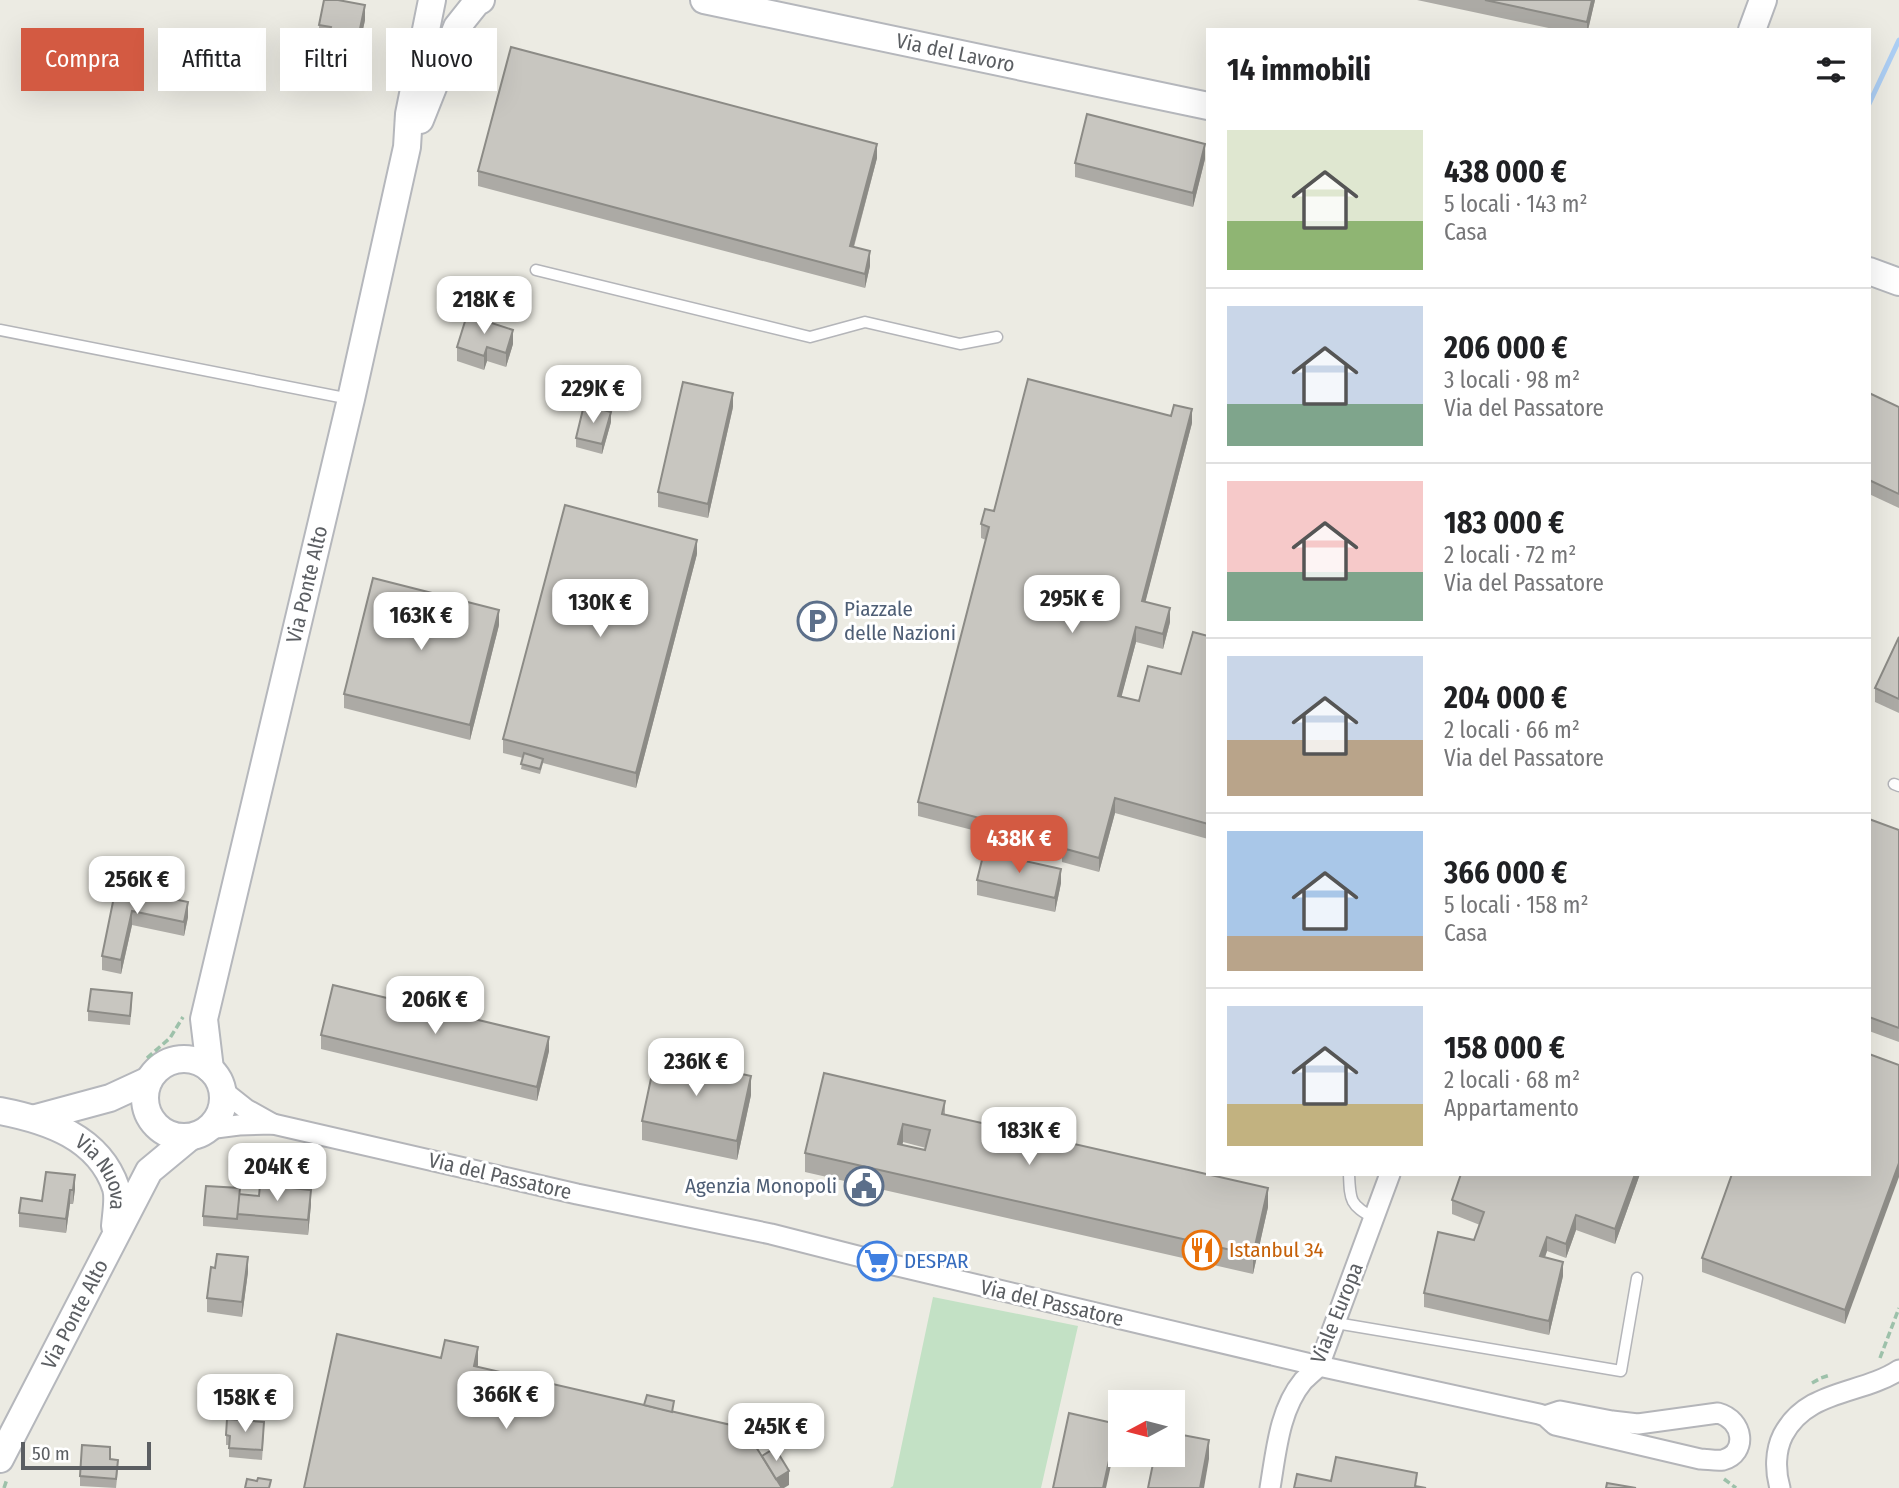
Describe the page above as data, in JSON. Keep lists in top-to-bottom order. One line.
{"streets":{"main road":["Via del Lavoro","Via Ponte Alto","Via Nuova"],"street":["Via del Passatore","Viale Europa"]},"crossings":[["Via Ponte Alto","Via del Passatore"],["Via Ponte Alto","Via Nuova"],["Via del Passatore","Via Nuova"],["Via del Passatore","Viale Europa"]],"places":{"parking":["Piazzale delle Nazioni"],"public building":["Agenzia Monopoli"],"restaurant":["Istanbul 34"],"supermarket":["DESPAR"]},"scale_bar":"50 m","north":"left","page":{"chip":["Compra","Affitta","Filtri","Nuovo"],"heading":"14 immobili","list":[{"name":"438 000 €","note":"5 locali · 143 m² · Casa"},{"name":"206 000 €","note":"3 locali · 98 m² · Via del Passatore"},{"name":"183 000 €","note":"2 locali · 72 m² · Via del Passatore"},{"name":"204 000 €","note":"2 locali · 66 m² · Via del Passatore"},{"name":"366 000 €","note":"5 locali · 158 m² · Casa"},{"name":"158 000 €","note":"2 locali · 68 m² · Appartamento"}],"price":["218K €","229K €","295K €","130K €","163K €","438K €","256K €","206K €","236K €","183K €","204K €","366K €","158K €","245K €"],"scale":"50 m"}}
